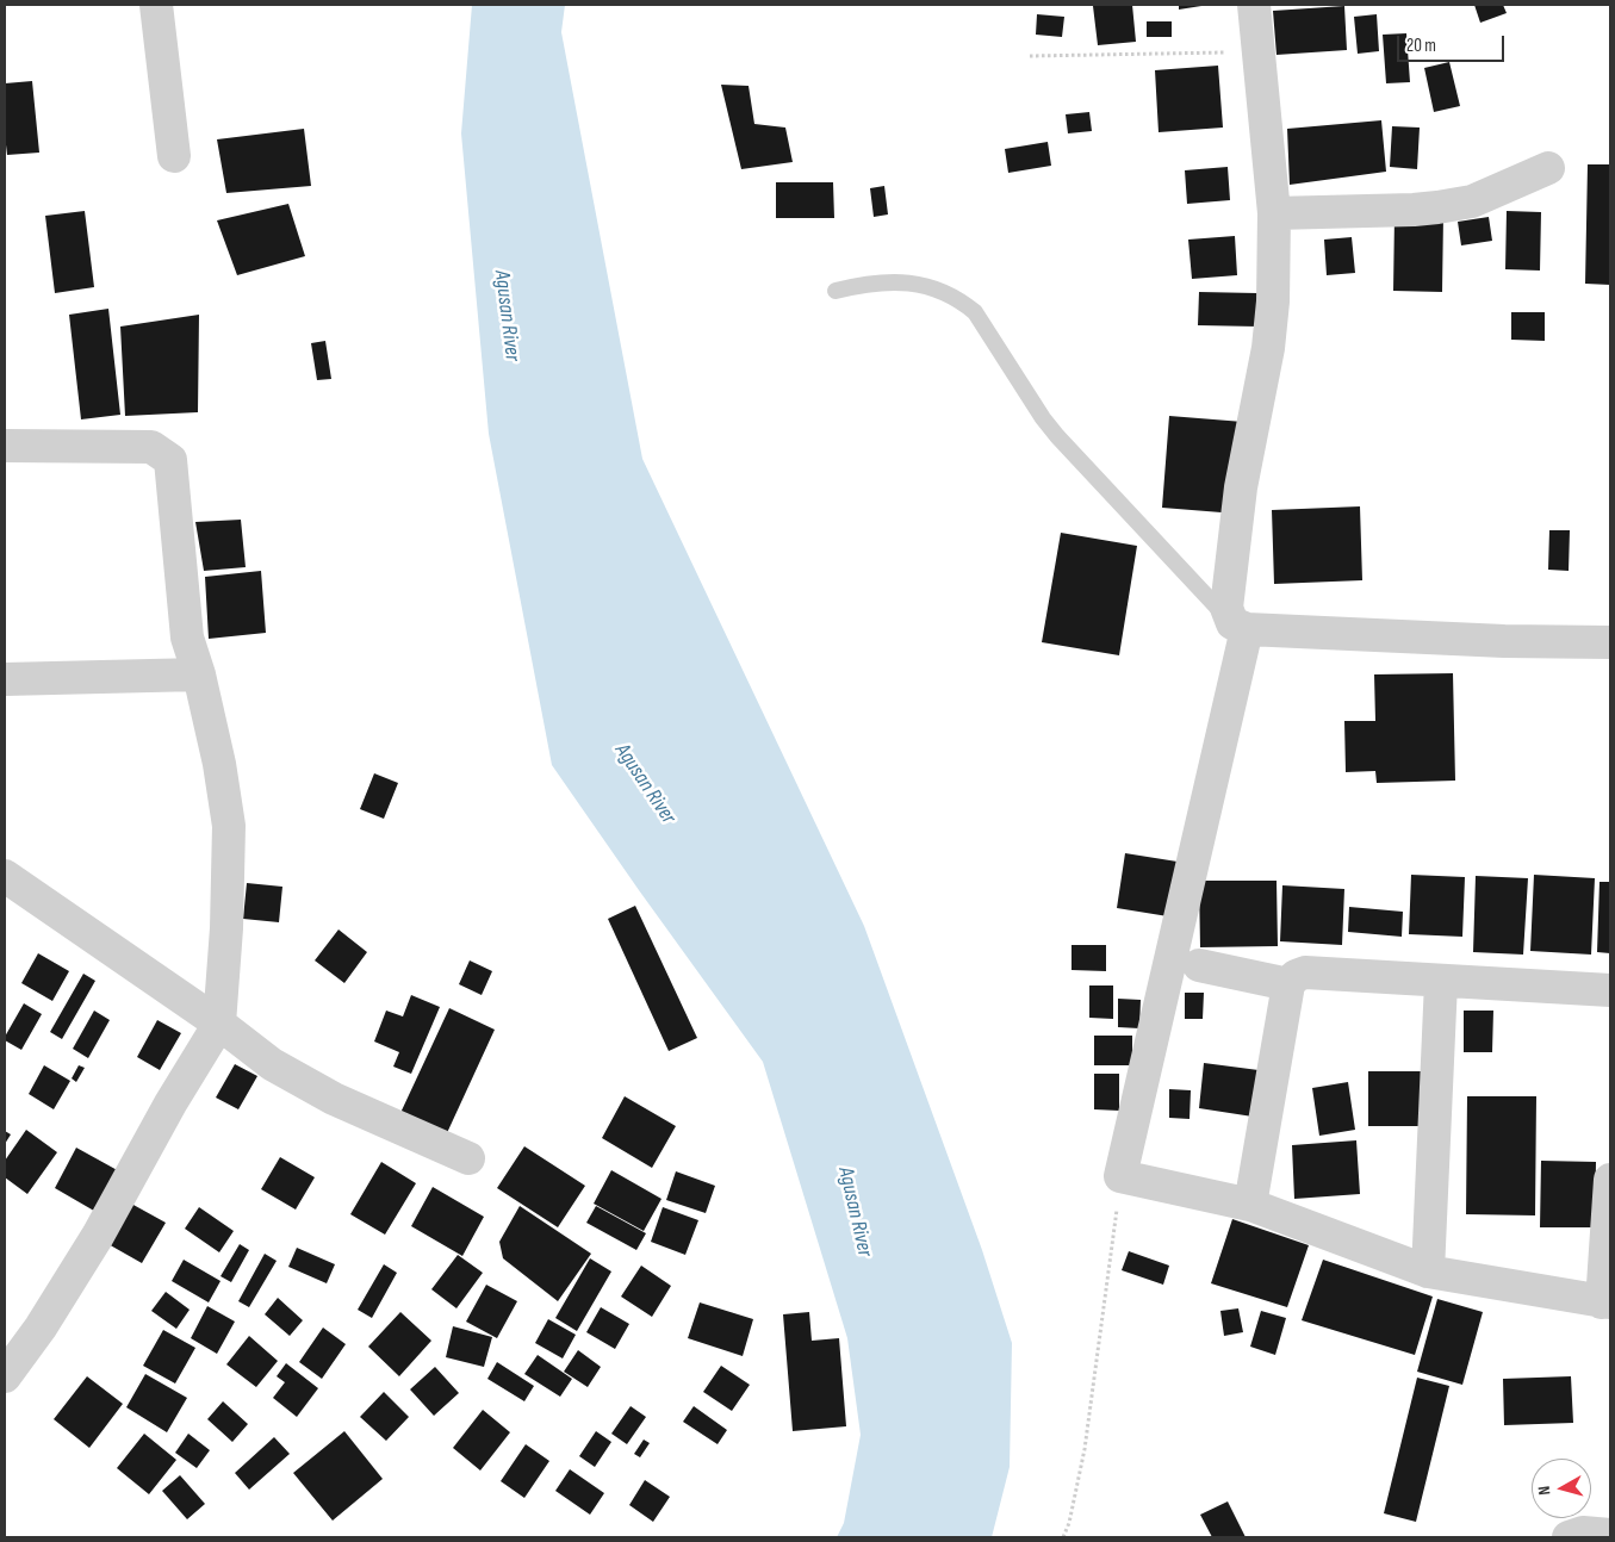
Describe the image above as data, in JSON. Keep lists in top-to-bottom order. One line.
{"water":["Agusan River"],"scale_bar":"20 m","north":"left"}
